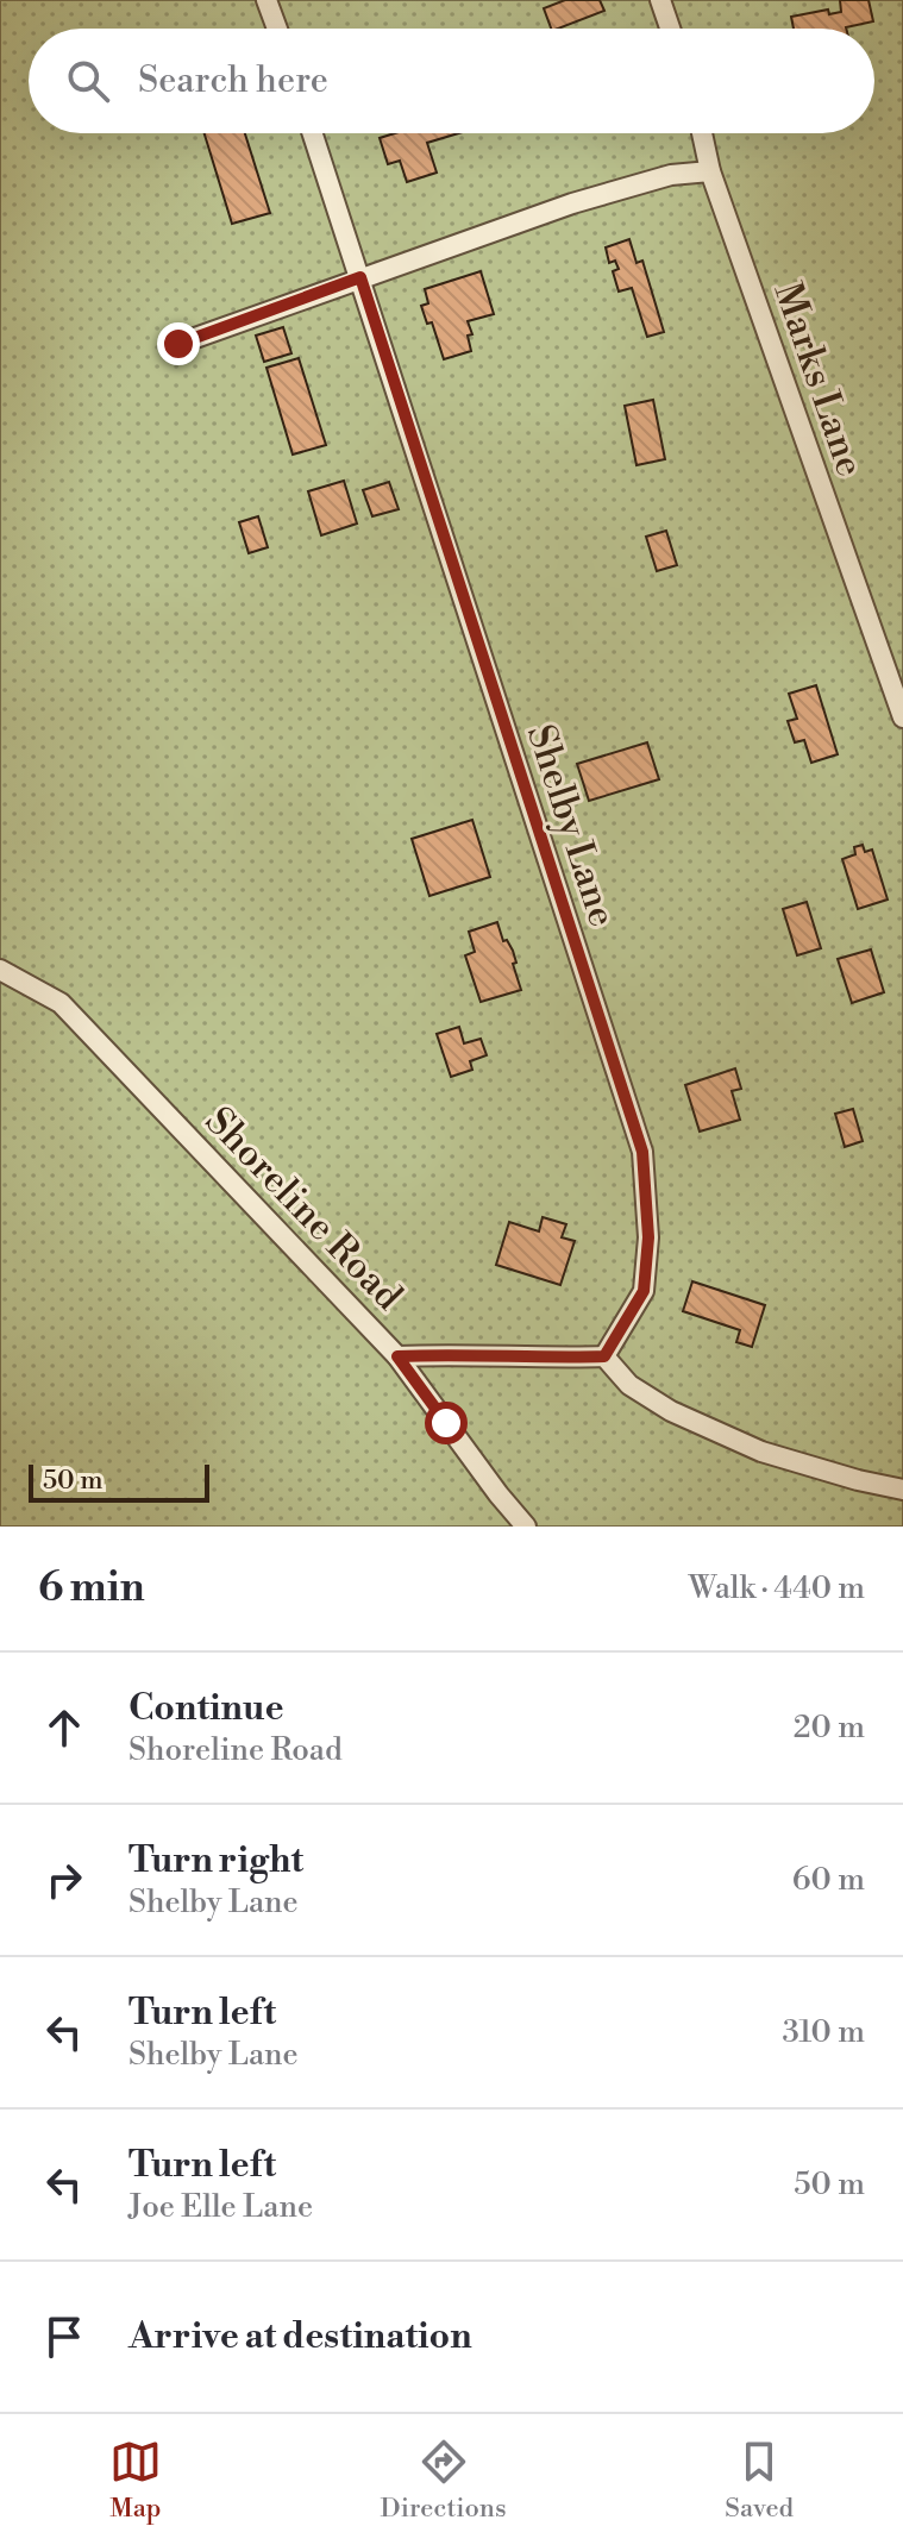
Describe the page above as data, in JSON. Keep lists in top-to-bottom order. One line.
{"streets":{"street":["Marks Lane","Shelby Lane","Shoreline Road"]},"scale_bar":"50 m","page":{"search":"Search here","scale":"50 m","heading":["6 min","Walk · 440 m"],"list":[["Continue","Shoreline Road","20 m"],["Turn right","Shelby Lane","60 m"],["Turn left","Shelby Lane","310 m"],["Turn left","Joe Elle Lane","50 m"],"Arrive at destination"],"nav":["Map","Directions","Saved"]}}
